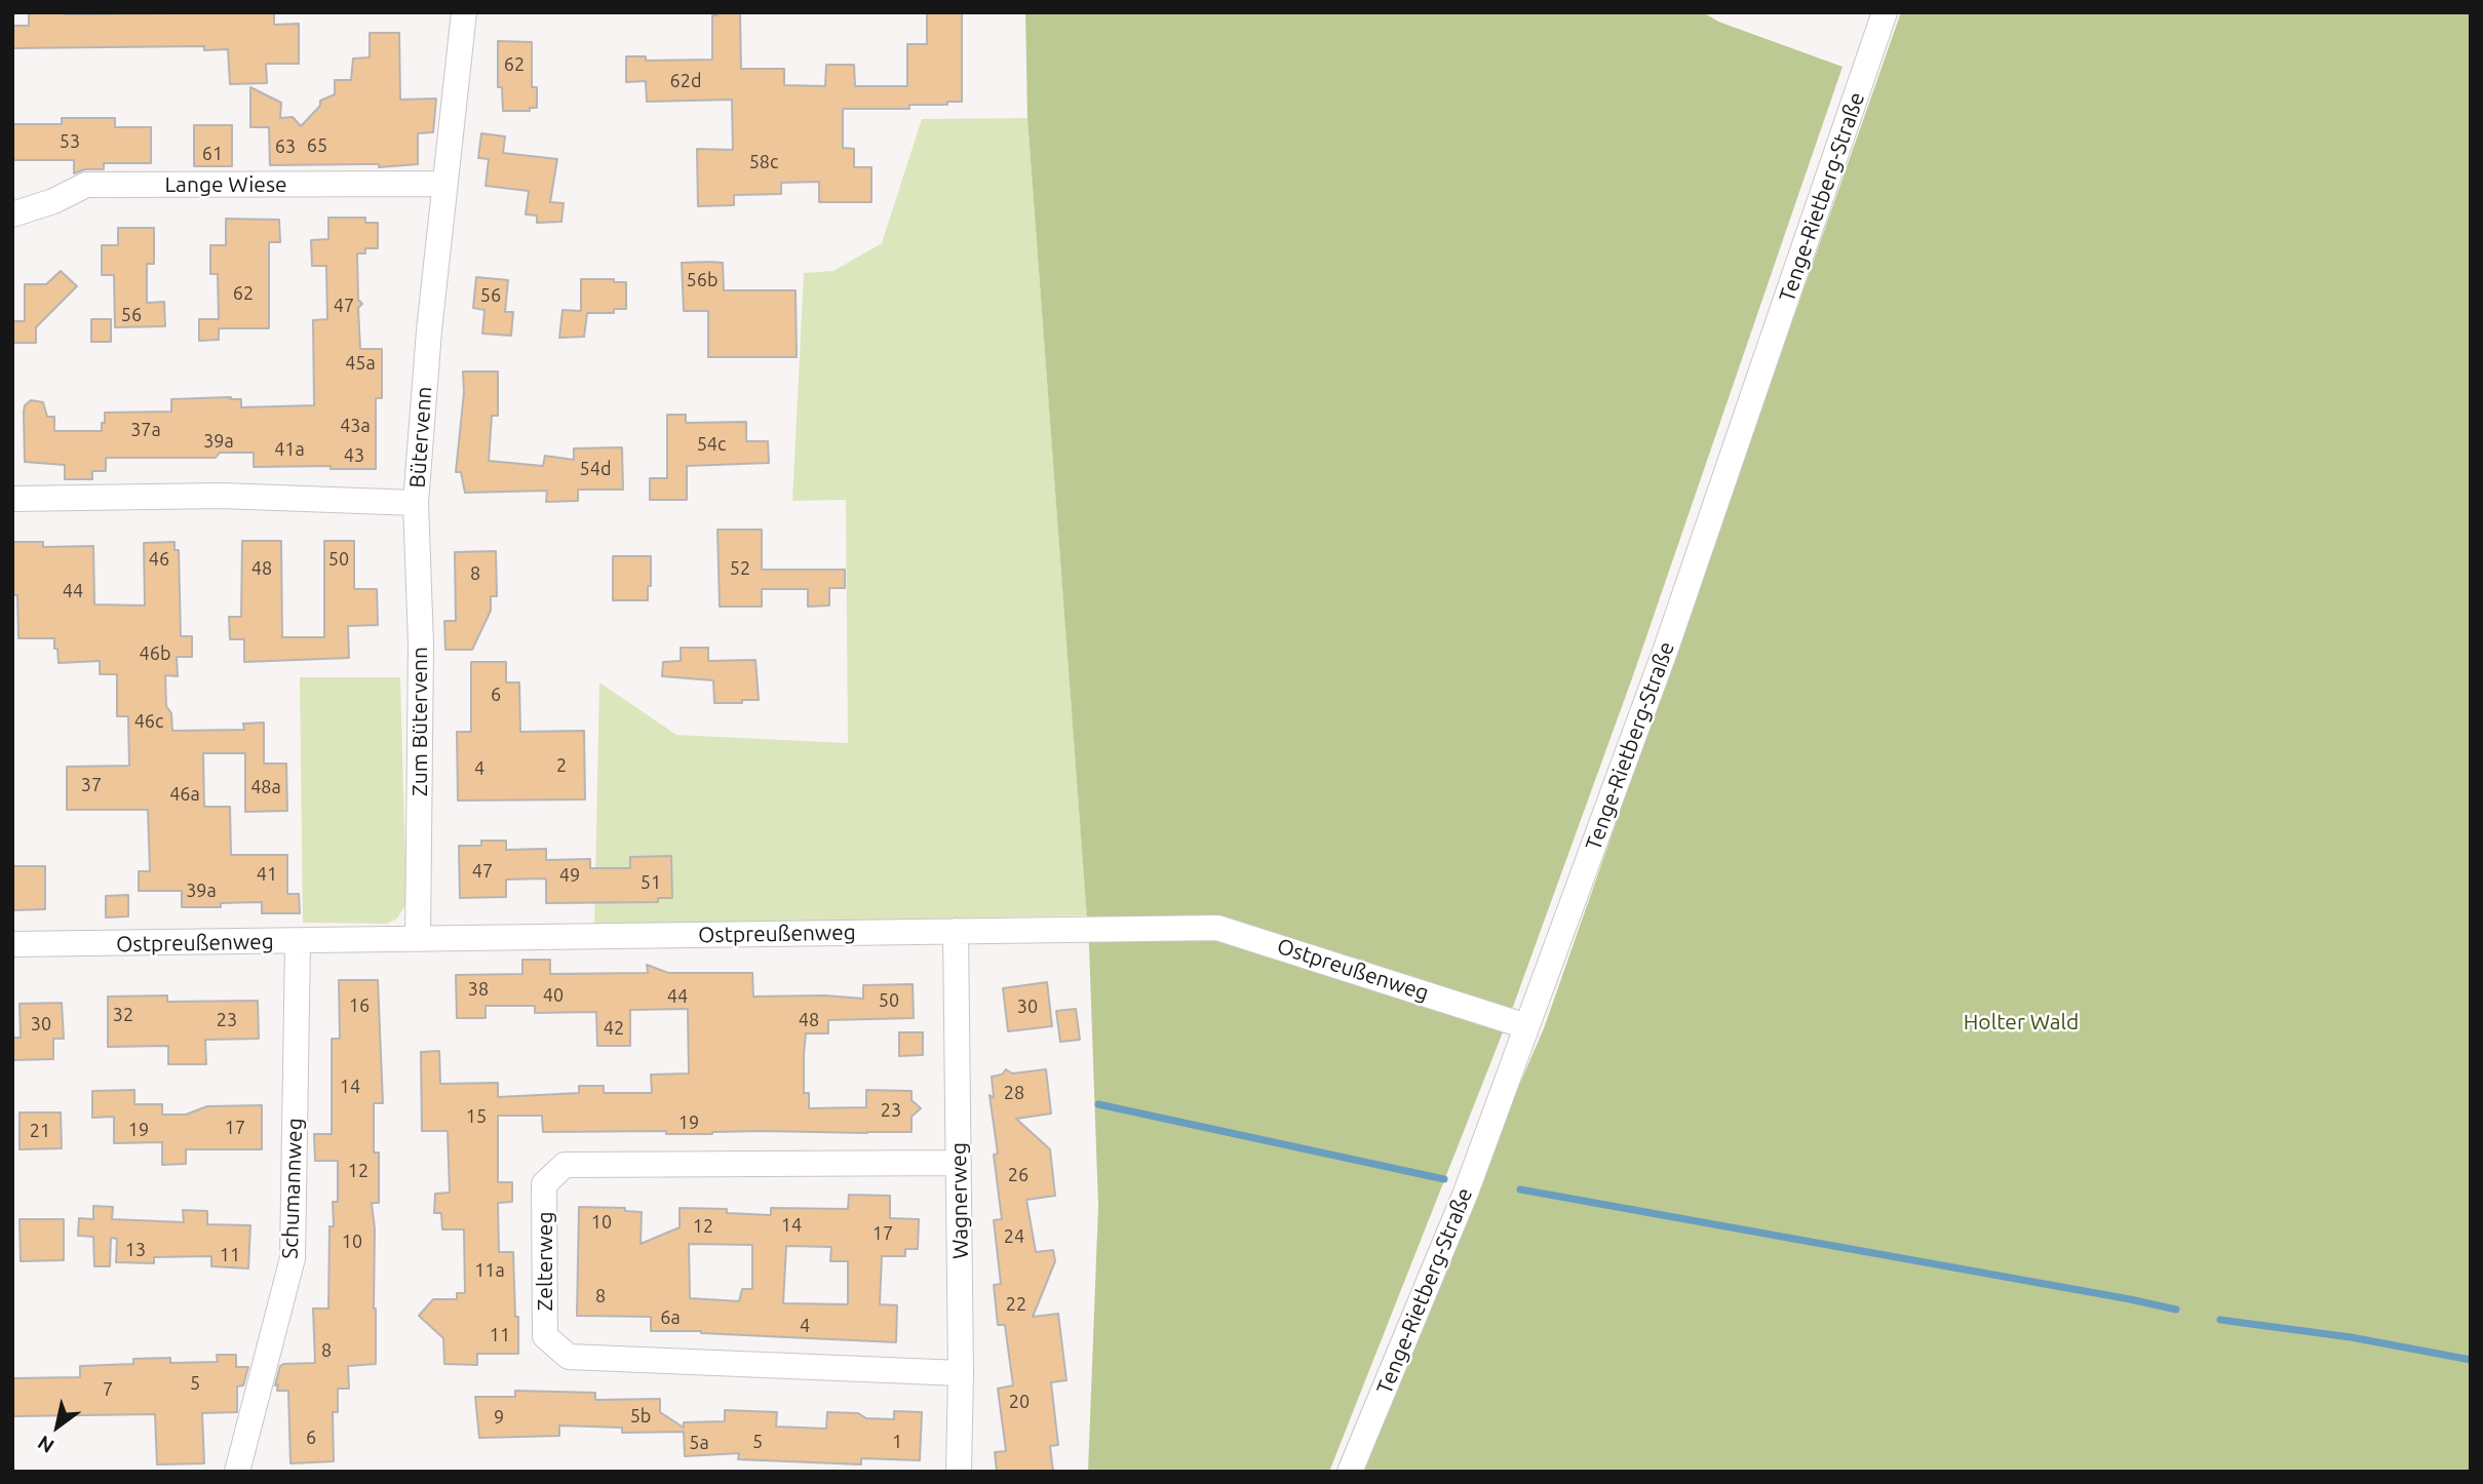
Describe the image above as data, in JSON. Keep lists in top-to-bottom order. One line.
{"streets":{"street":["Lange Wiese","Tenge-Rietberg-Straße","Bütervenn","Zum Bütervenn","Ostpreußenweg","Schumannweg","Wagnerweg","Zelterweg"]},"crossings":[["Lange Wiese","Bütervenn"],["Tenge-Rietberg-Straße","Ostpreußenweg"],["Bütervenn","Zum Bütervenn"],["Zum Bütervenn","Ostpreußenweg"],["Ostpreußenweg","Schumannweg"],["Ostpreußenweg","Wagnerweg"],["Wagnerweg","Zelterweg"]],"parks":["Holter Wald"],"house_numbers":["62","62d","53","65","63","61","58c","56b","62","56","47","56","45a","43a","37a","39a","54c","41a","43","54d","46","50","48","52","8","44","46b","6","46c","2","4","37","48a","46a","47","41","49","51","39a","38","40","44","50","16","30","32","23","48","30","42","14","28","23","15","19","17","19","21","12","26","10","14","12","17","24","10","13","11","11a","8","22","6a","4","11","8","5","7","20","5b","9","6","5","1","5a"],"north":"bottom left"}
